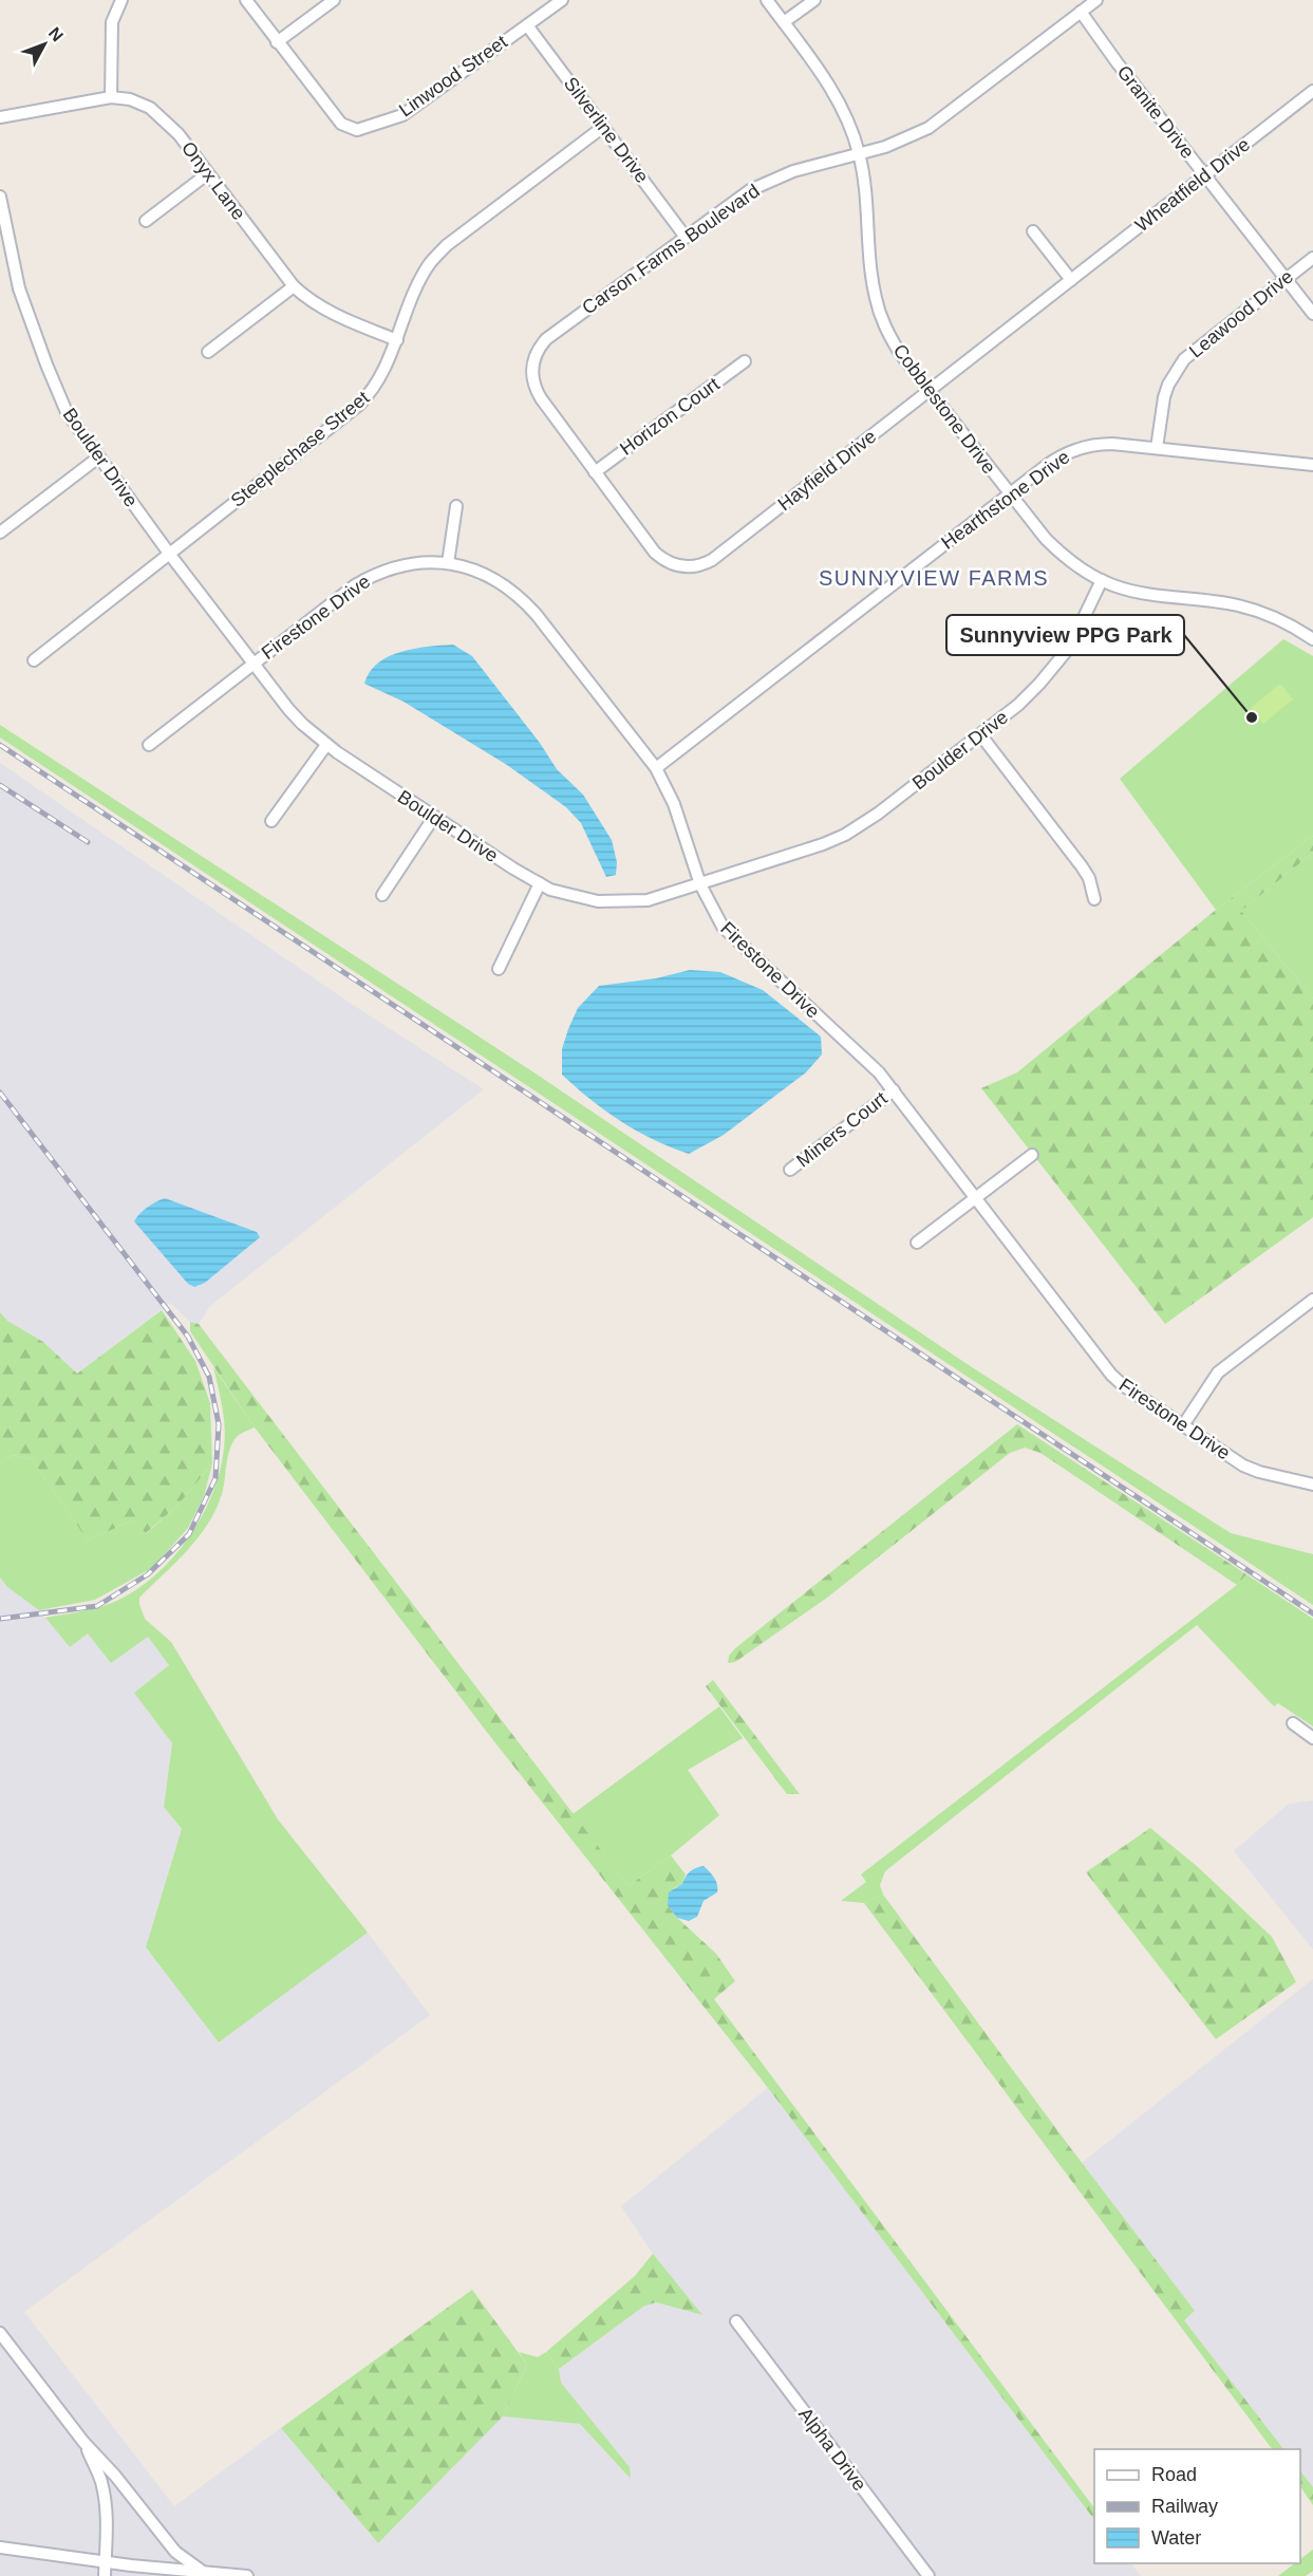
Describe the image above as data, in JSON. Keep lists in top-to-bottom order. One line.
{"streets":{"street":["Linwood Street","Granite Drive","Silverline Drive","Onyx Lane","Wheatfield Drive","Carson Farms Boulevard","Leawood Drive","Cobblestone Drive","Horizon Court","Steeplechase Street","Boulder Drive","Hayfield Drive","Hearthstone Drive","Firestone Drive","Miners Court","Alpha Drive"]},"crossings":[["Linwood Street","Silverline Drive"],["Granite Drive","Wheatfield Drive"],["Granite Drive","Carson Farms Boulevard"],["Granite Drive","Leawood Drive"],["Silverline Drive","Carson Farms Boulevard"],["Silverline Drive","Steeplechase Street"],["Onyx Lane","Steeplechase Street"],["Wheatfield Drive","Hayfield Drive"],["Carson Farms Boulevard","Cobblestone Drive"],["Carson Farms Boulevard","Horizon Court"],["Carson Farms Boulevard","Hayfield Drive"],["Leawood Drive","Hearthstone Drive"],["Cobblestone Drive","Boulder Drive"],["Cobblestone Drive","Hayfield Drive"],["Cobblestone Drive","Hearthstone Drive"],["Horizon Court","Hayfield Drive"],["Steeplechase Street","Boulder Drive"],["Boulder Drive","Firestone Drive"],["Hearthstone Drive","Firestone Drive"],["Firestone Drive","Miners Court"]],"districts":["SUNNYVIEW FARMS"],"places":["Sunnyview PPG Park"],"legend":["Road","Railway","Water"],"north":"top right"}
